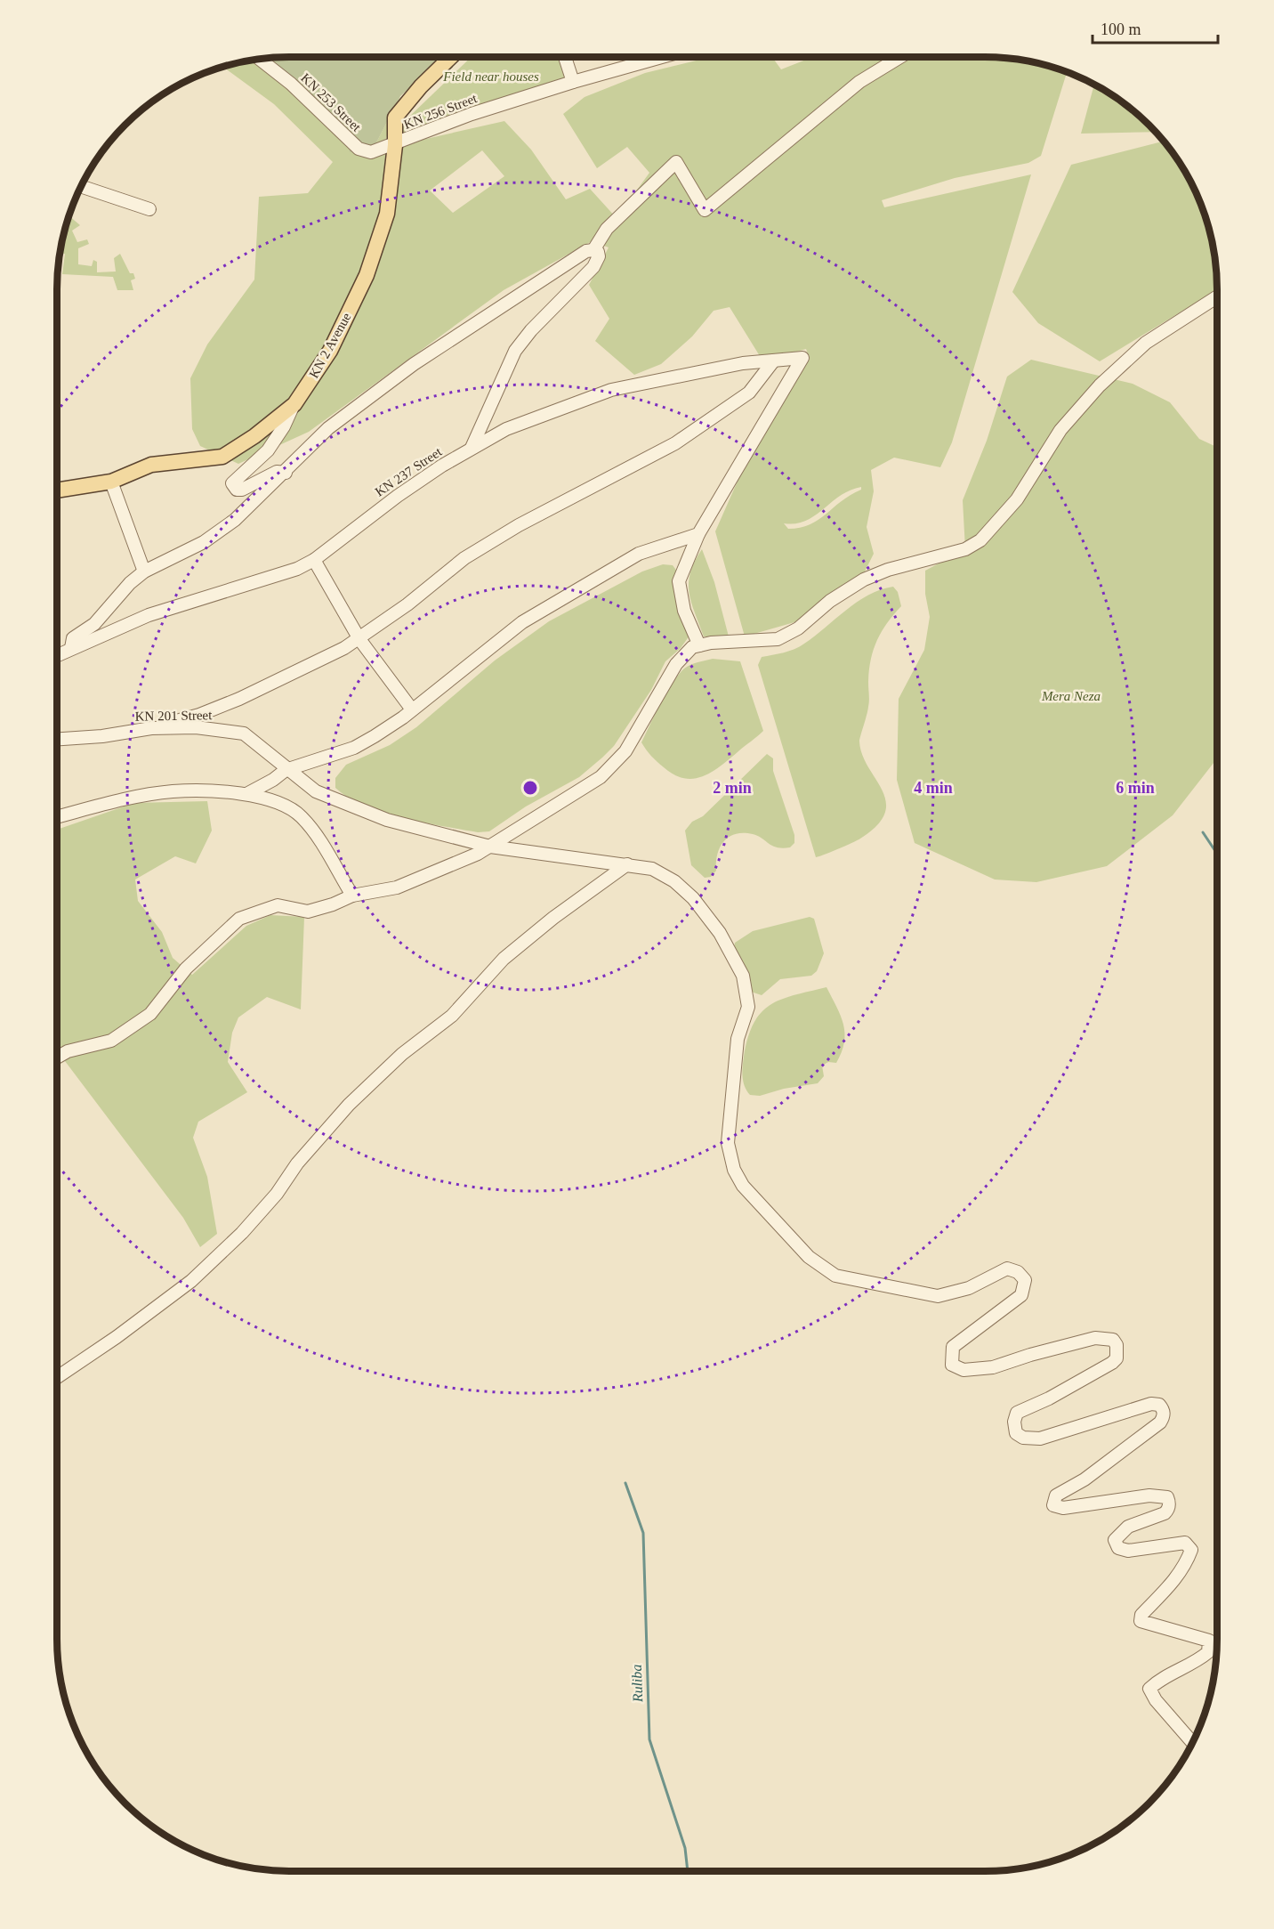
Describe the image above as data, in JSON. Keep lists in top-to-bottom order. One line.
{"streets":{"main road":["KN 2 Avenue"],"street":["KN 253 Street","KN 256 Street","KN 237 Street","KN 201 Street"]},"crossings":[["KN 253 Street","KN 256 Street"],["KN 253 Street","KN 2 Avenue"],["KN 256 Street","KN 2 Avenue"]],"water":["Ruliba"],"parks":["Field near houses","Mera Neza"],"scale_bar":"100 m","rings":["2 min","4 min","6 min"]}
